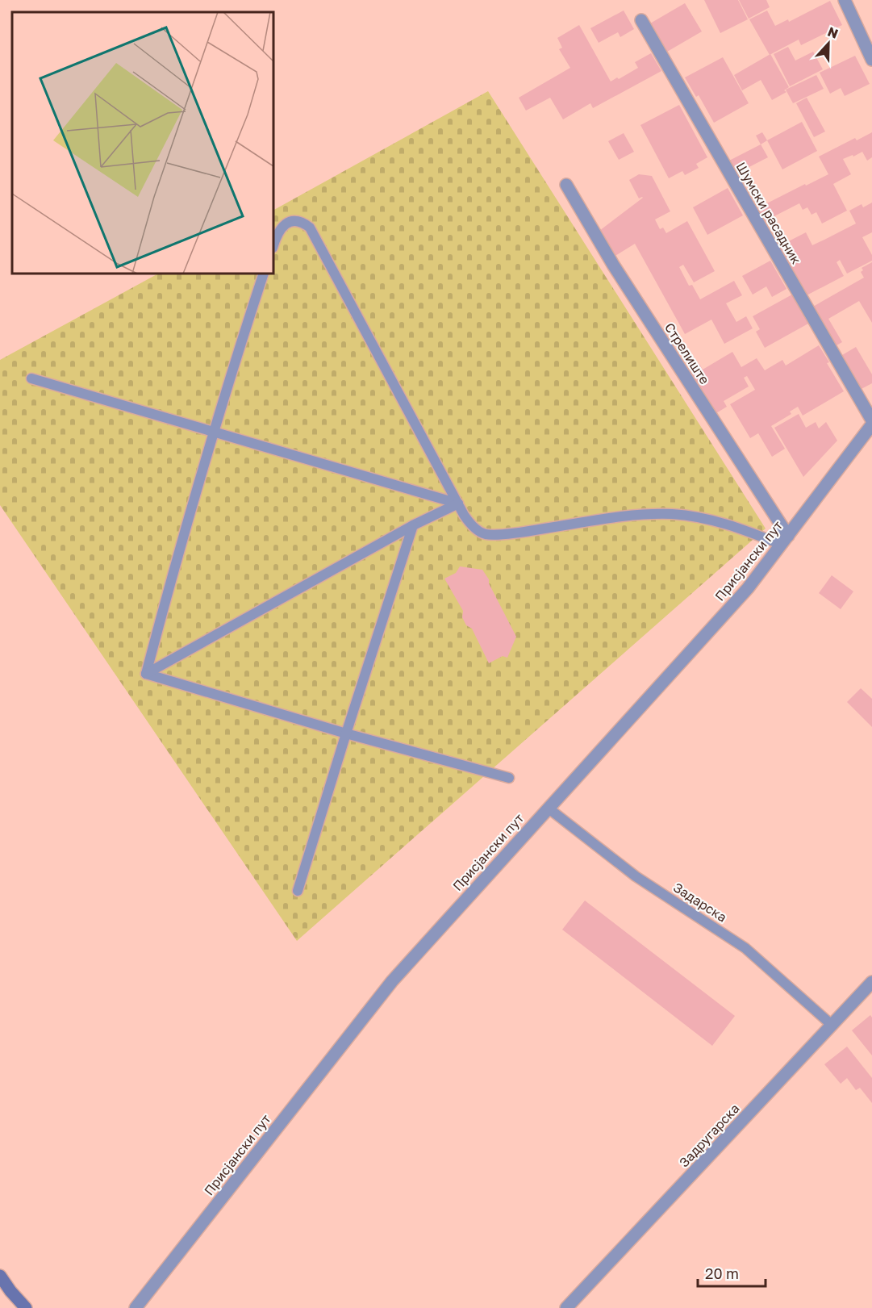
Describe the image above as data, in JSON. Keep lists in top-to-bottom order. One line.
{"streets":{"street":["Шумски расадник","Стрелиште","Присјански пут","Задругарска"],"lane":["Задарска"]},"crossings":[["Стрелиште","Присјански пут"],["Присјански пут","Задарска"],["Задарска","Задругарска"]],"scale_bar":"20 m","north":"top"}
